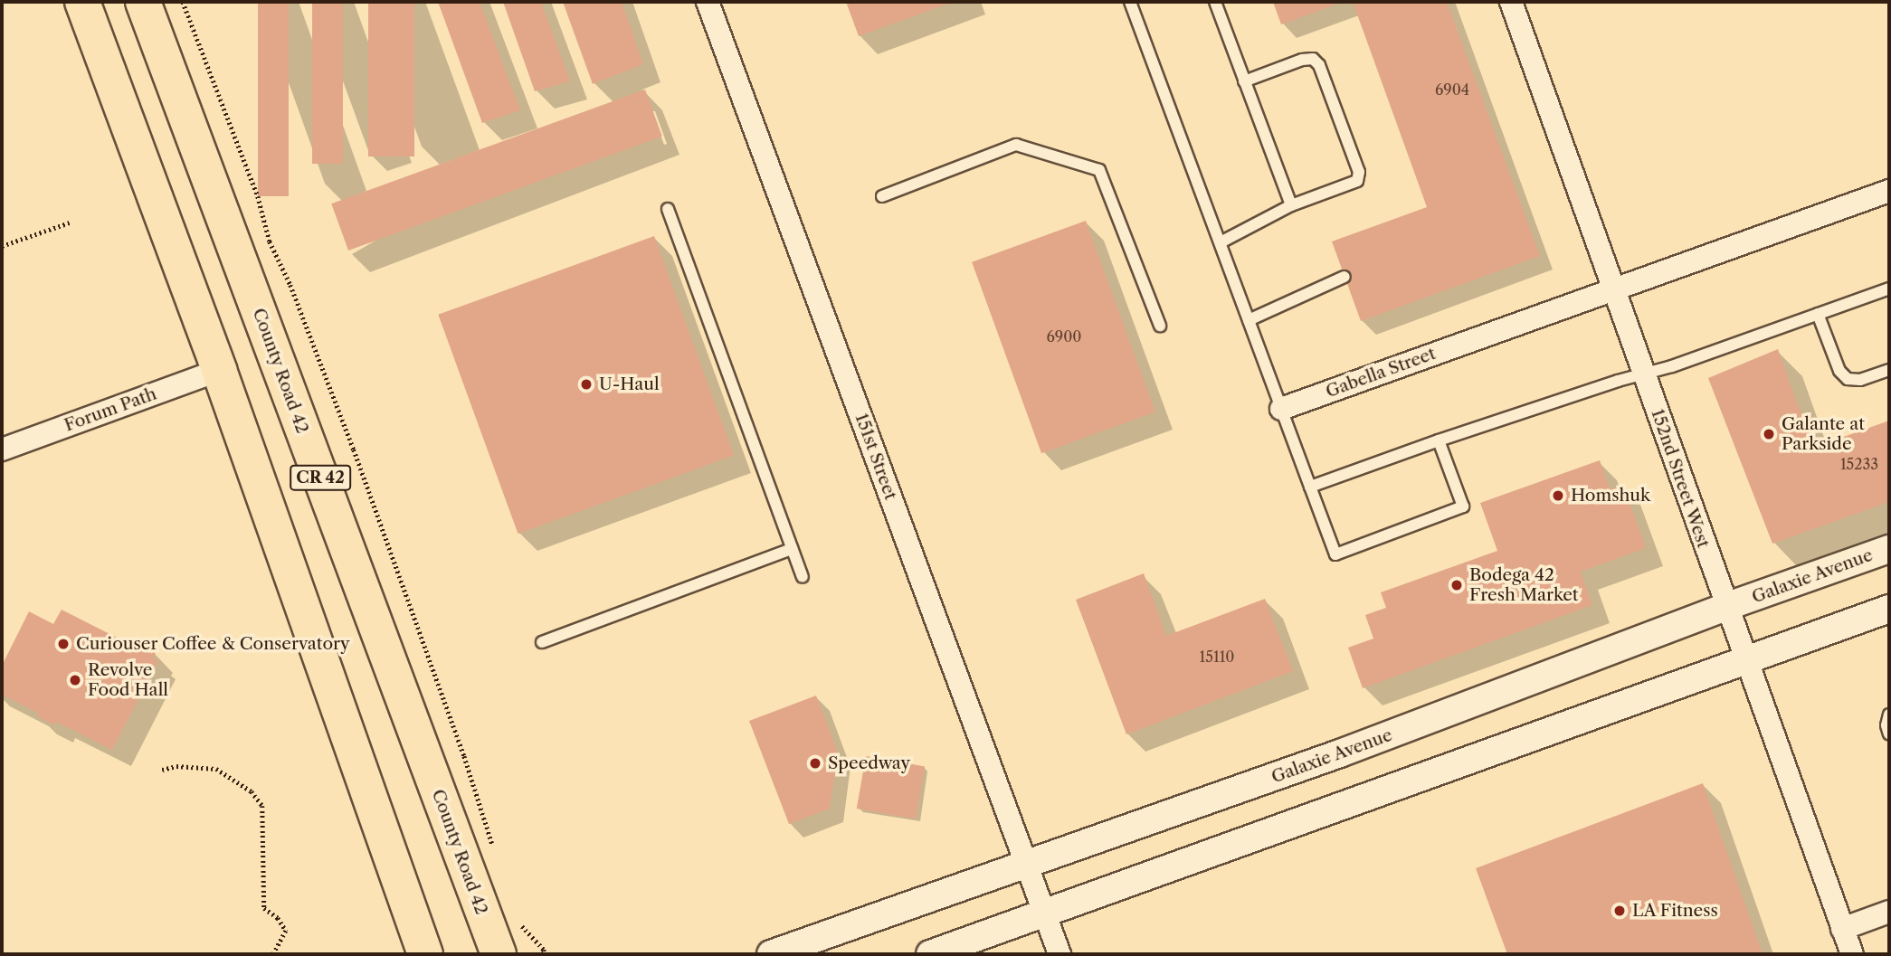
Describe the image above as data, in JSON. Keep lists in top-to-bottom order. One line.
{"streets":{"highway":["County Road 42","CR 42"],"street":["Gabella Street","Forum Path","151st Street","152nd Street West","Galaxie Avenue"]},"crossings":[["Gabella Street","152nd Street West"],["Forum Path","CR 42"],["151st Street","Galaxie Avenue"],["152nd Street West","Galaxie Avenue"]],"places":["U-Haul","Galante at Parkside","Homshuk","Bodega 42 Fresh Market","Curiouser Coffee & Conservatory","Revolve Food Hall","Speedway","LA Fitness"],"house_numbers":["6904","6900","15233","15110"]}
